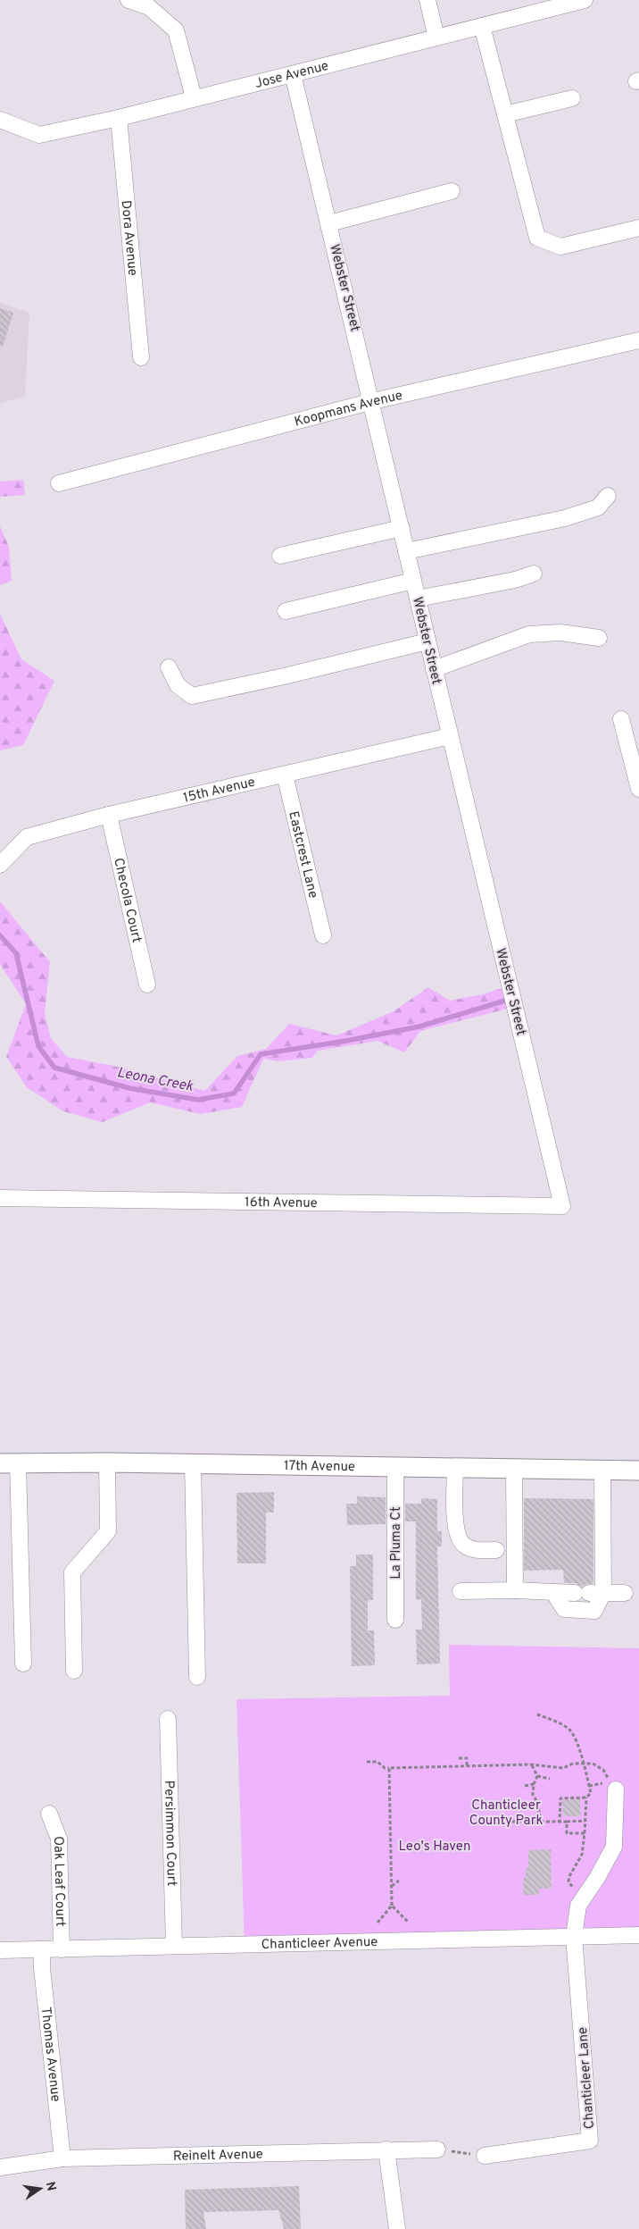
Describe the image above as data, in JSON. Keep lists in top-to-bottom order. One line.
{"streets":{"main road":["17th Avenue"],"street":["Jose Avenue","Dora Avenue","Webster Street","Koopmans Avenue","15th Avenue","Eastcrest Lane","Checola Court","16th Avenue","La Pluma Ct","Persimmon Court","Oak Leaf Court","Chanticleer Avenue","Thomas Avenue","Chanticleer Lane","Reinelt Avenue"]},"crossings":[["Jose Avenue","Dora Avenue"],["Jose Avenue","Webster Street"],["Webster Street","Koopmans Avenue"],["Webster Street","15th Avenue"],["Webster Street","16th Avenue"],["15th Avenue","Eastcrest Lane"],["15th Avenue","Checola Court"],["17th Avenue","La Pluma Ct"],["Persimmon Court","Chanticleer Avenue"],["Oak Leaf Court","Chanticleer Avenue"],["Chanticleer Avenue","Thomas Avenue"],["Chanticleer Avenue","Chanticleer Lane"],["Thomas Avenue","Reinelt Avenue"]],"water":["Leona Creek"],"parks":["Chanticleer County Park","Leo's Haven"],"north":"right"}
